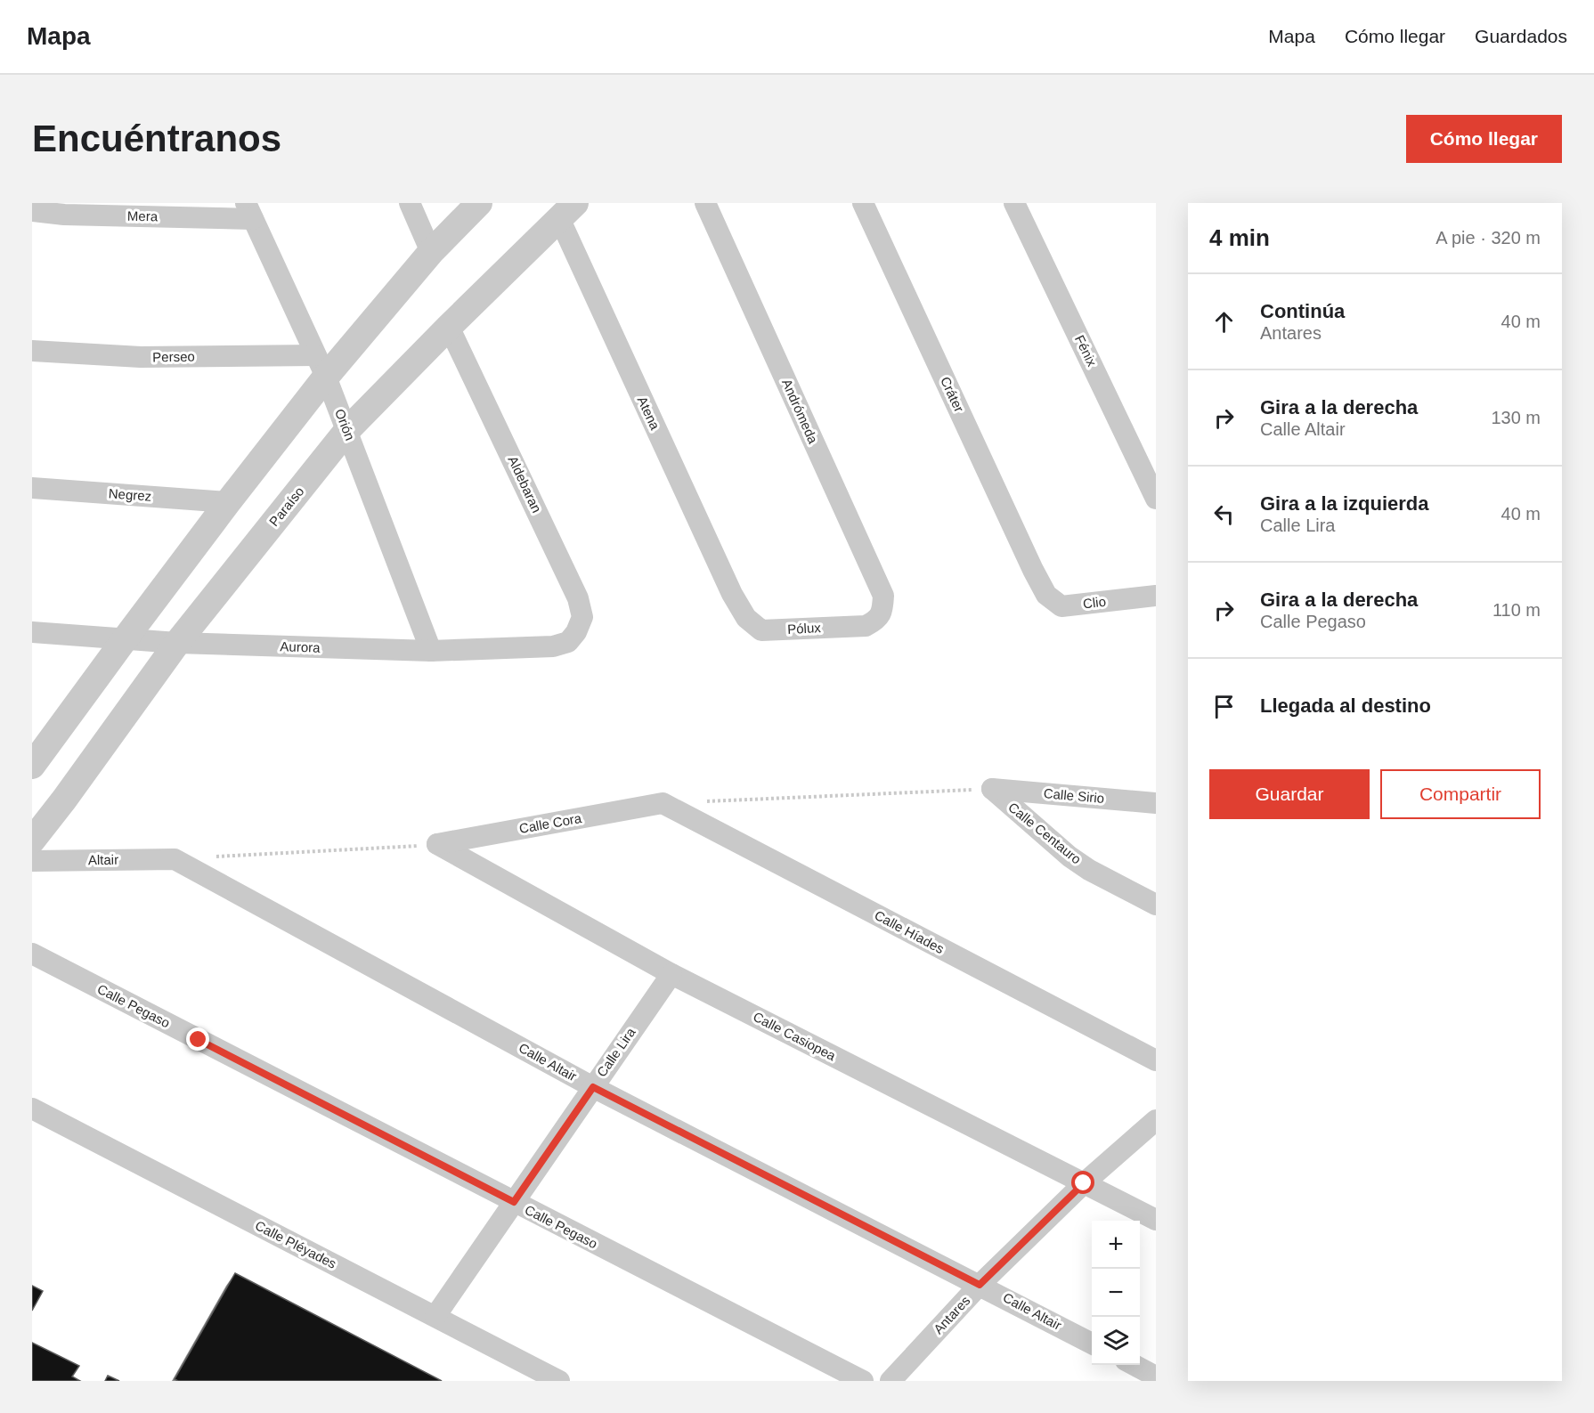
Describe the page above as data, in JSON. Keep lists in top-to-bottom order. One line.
{"streets":{"street":["Mera","Fénix","Perseo","Cráter","Andrómeda","Atena","Orión","Aldebaran","Negrez","Paraíso","Clio","Pólux","Aurora","Calle Sirio","Calle Cora","Calle Centauro","Altair","Calle Híades","Calle Pegaso","Calle Casiopea","Calle Lira","Calle Altair","Calle Pléyades","Antares"]},"crossings":[["Mera","Orión"],["Perseo","Orión"],["Cráter","Clio"],["Andrómeda","Pólux"],["Atena","Paraíso"],["Atena","Pólux"],["Orión","Paraíso"],["Orión","Aurora"],["Aldebaran","Paraíso"],["Aldebaran","Aurora"],["Paraíso","Aurora"],["Calle Sirio","Calle Centauro"],["Calle Cora","Calle Híades"],["Calle Cora","Calle Casiopea"],["Altair","Calle Altair"],["Calle Pegaso","Calle Lira"],["Calle Casiopea","Calle Lira"],["Calle Casiopea","Antares"],["Calle Lira","Calle Altair"],["Calle Lira","Calle Pléyades"],["Calle Altair","Antares"]],"page":{"header":"Mapa","nav":["Mapa","Cómo llegar","Guardados"],"buttons":["Cómo llegar",["Guardar","Compartir"]],"title":"Encuéntranos","heading":["4 min","A pie · 320 m"],"list":[["Continúa","Antares","40 m"],["Gira a la derecha","Calle Altair","130 m"],["Gira a la izquierda","Calle Lira","40 m"],["Gira a la derecha","Calle Pegaso","110 m"],"Llegada al destino"],"map_buttons":["+","−"]}}
